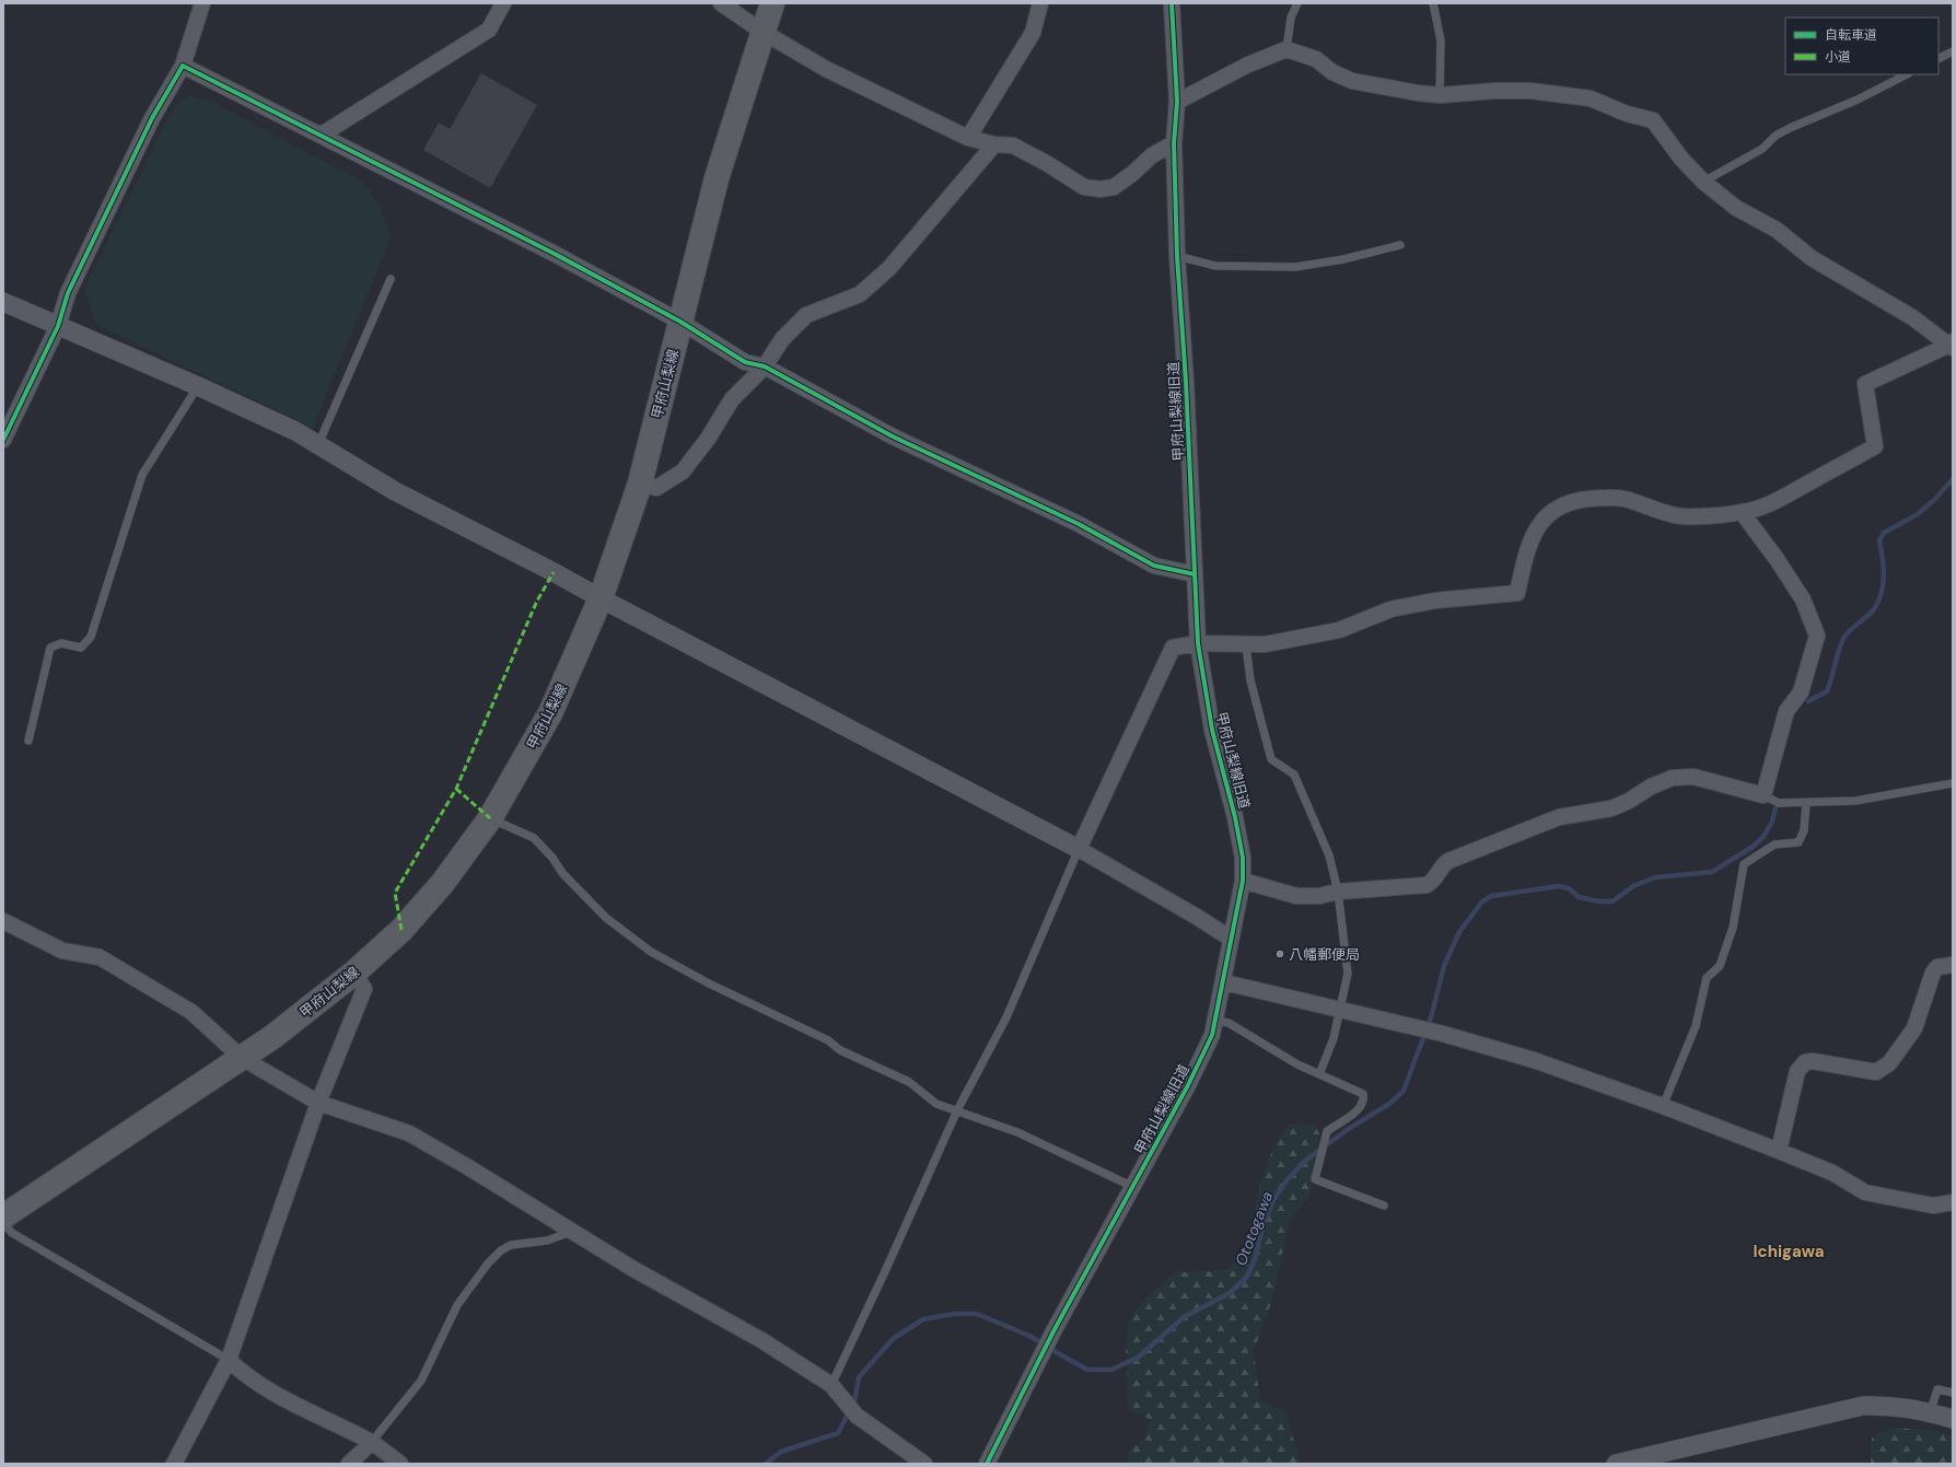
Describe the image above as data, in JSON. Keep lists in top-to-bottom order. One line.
{"streets":{"main road":["甲府山梨線"],"street":["甲府山梨線旧道"]},"districts":["Ichigawa"],"water":["Ototogawa"],"places":["八幡郵便局"],"legend":["自転車道","小道"]}
